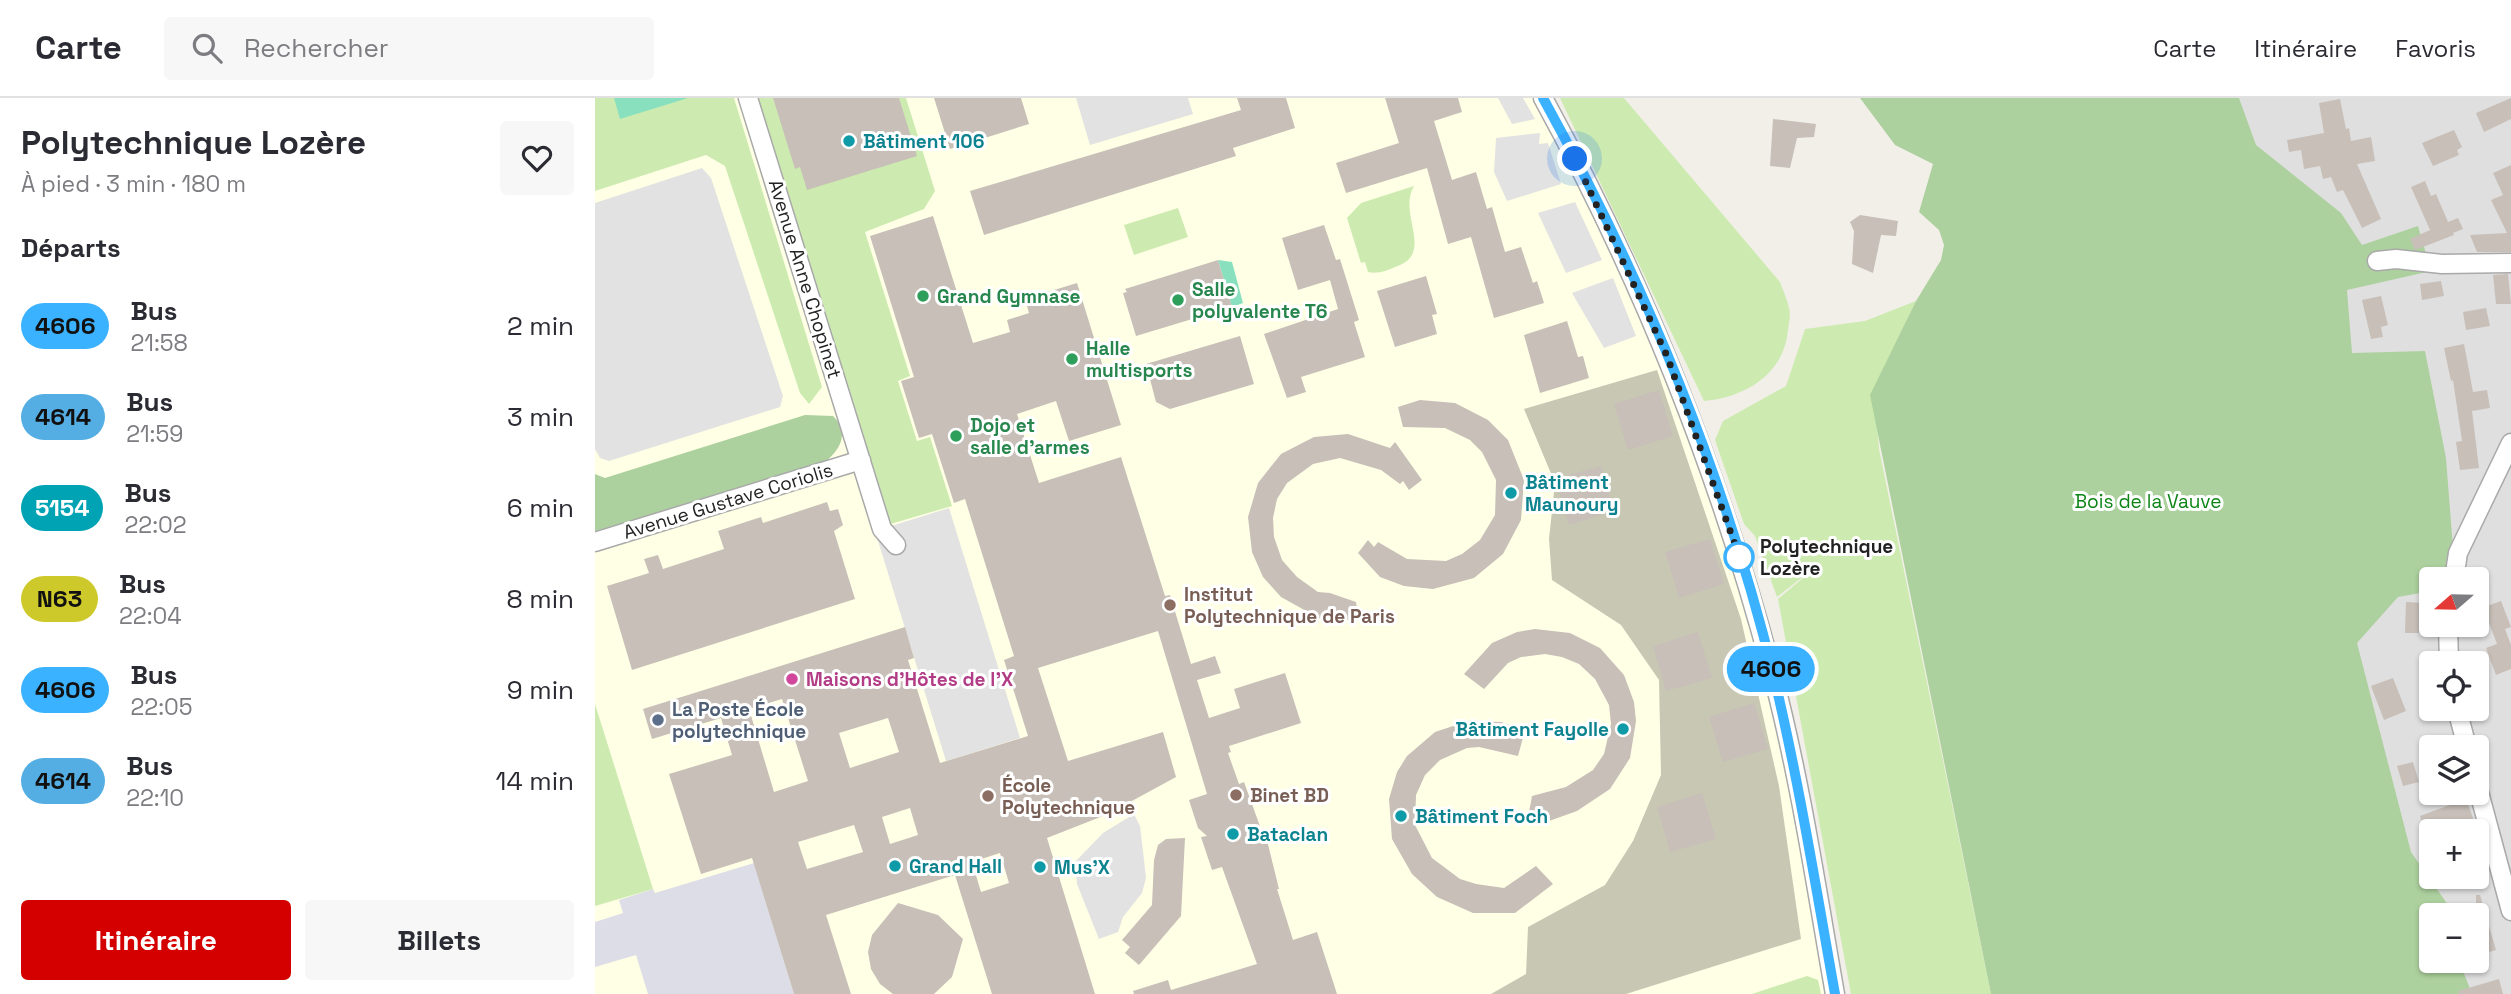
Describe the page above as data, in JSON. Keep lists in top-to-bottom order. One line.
{"streets":{"street":["Avenue Anne Chopinet","Avenue Gustave Coriolis"]},"crossings":[["Avenue Anne Chopinet","Avenue Gustave Coriolis"]],"parks":["Bois de la Vauve"],"places":["Bâtiment 106","Grand Gymnase","Salle polyvalente T6","Halle multisports","Dojo et salle d'armes","Bâtiment Maunoury","Polytechnique Lozère","Institut Polytechnique de Paris","Maisons d'Hôtes de l'X","La Poste École polytechnique","Bâtiment Fayolle","Binet BD","École Polytechnique","Bâtiment Foch","Bataclan","Grand Hall","Mus'X"],"lines":["bus line 4606"],"north":"left","page":{"header":"Carte","search":"Rechercher","nav":["Carte","Itinéraire","Favoris"],"heading":[["Polytechnique Lozère","À pied · 3 min · 180 m"],"Départs"],"on_map":"4606","list":[{"mark":"4606","name":"Bus","note":"21:58","value":"2 min"},{"mark":"4614","name":"Bus","note":"21:59","value":"3 min"},{"mark":"5154","name":"Bus","note":"22:02","value":"6 min"},{"mark":"N63","name":"Bus","note":"22:04","value":"8 min"},{"mark":"4606","name":"Bus","note":"22:05","value":"9 min"},{"mark":"4614","name":"Bus","note":"22:10","value":"14 min"}],"map_buttons":["+","−"],"buttons":["Itinéraire","Billets"]}}
